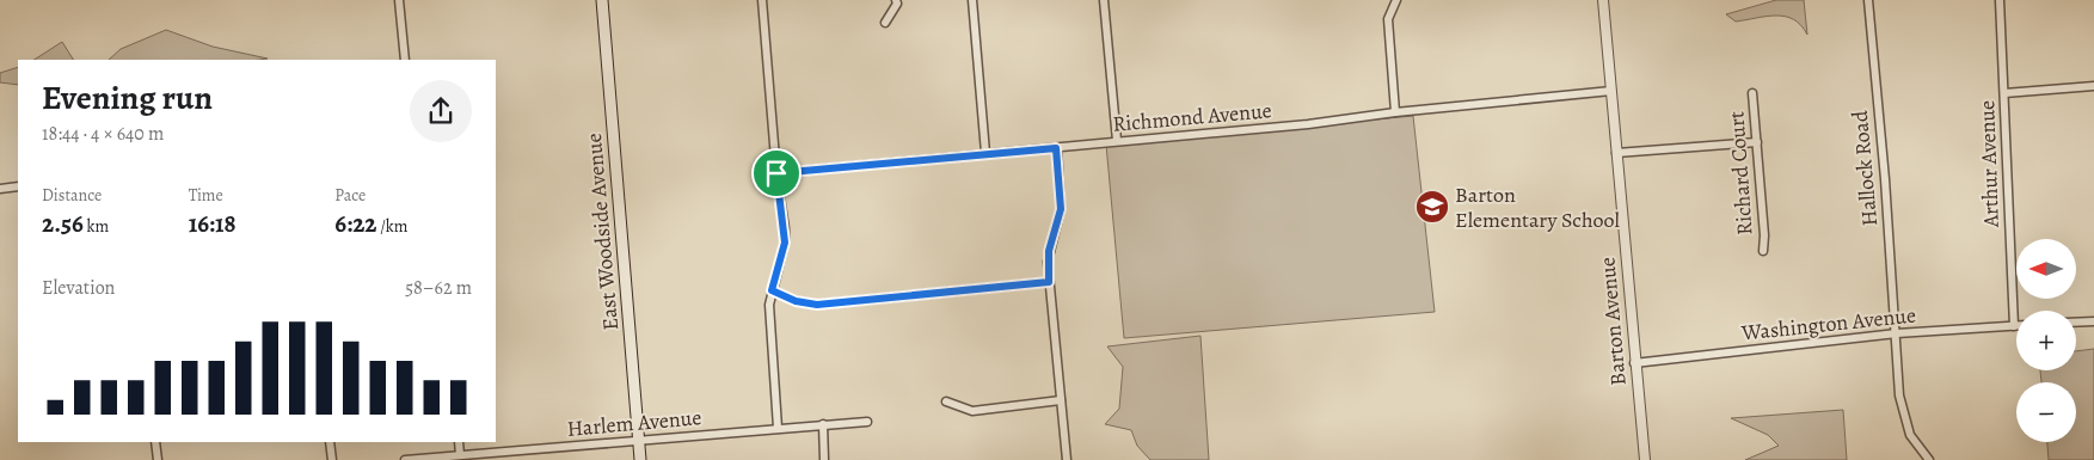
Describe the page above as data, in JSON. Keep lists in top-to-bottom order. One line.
{"streets":{"main road":["East Woodside Avenue"],"street":["Richmond Avenue","Arthur Avenue","Hallock Road","Richard Court","Barton Avenue","Washington Avenue","Harlem Avenue"]},"crossings":[["Richmond Avenue","Barton Avenue"],["Arthur Avenue","Washington Avenue"],["Hallock Road","Washington Avenue"],["East Woodside Avenue","Harlem Avenue"],["Barton Avenue","Washington Avenue"]],"places":{"school or university":["Barton Elementary School"]},"north":"left","page":{"heading":["Evening run","18:44 · 4 × 640 m"],"stats":[["Distance","2.56 km"],["Time","16:18"],["Pace","6:22 /km"]],"map_buttons":["+","−"],"chart":["Elevation","58–62 m"]}}
